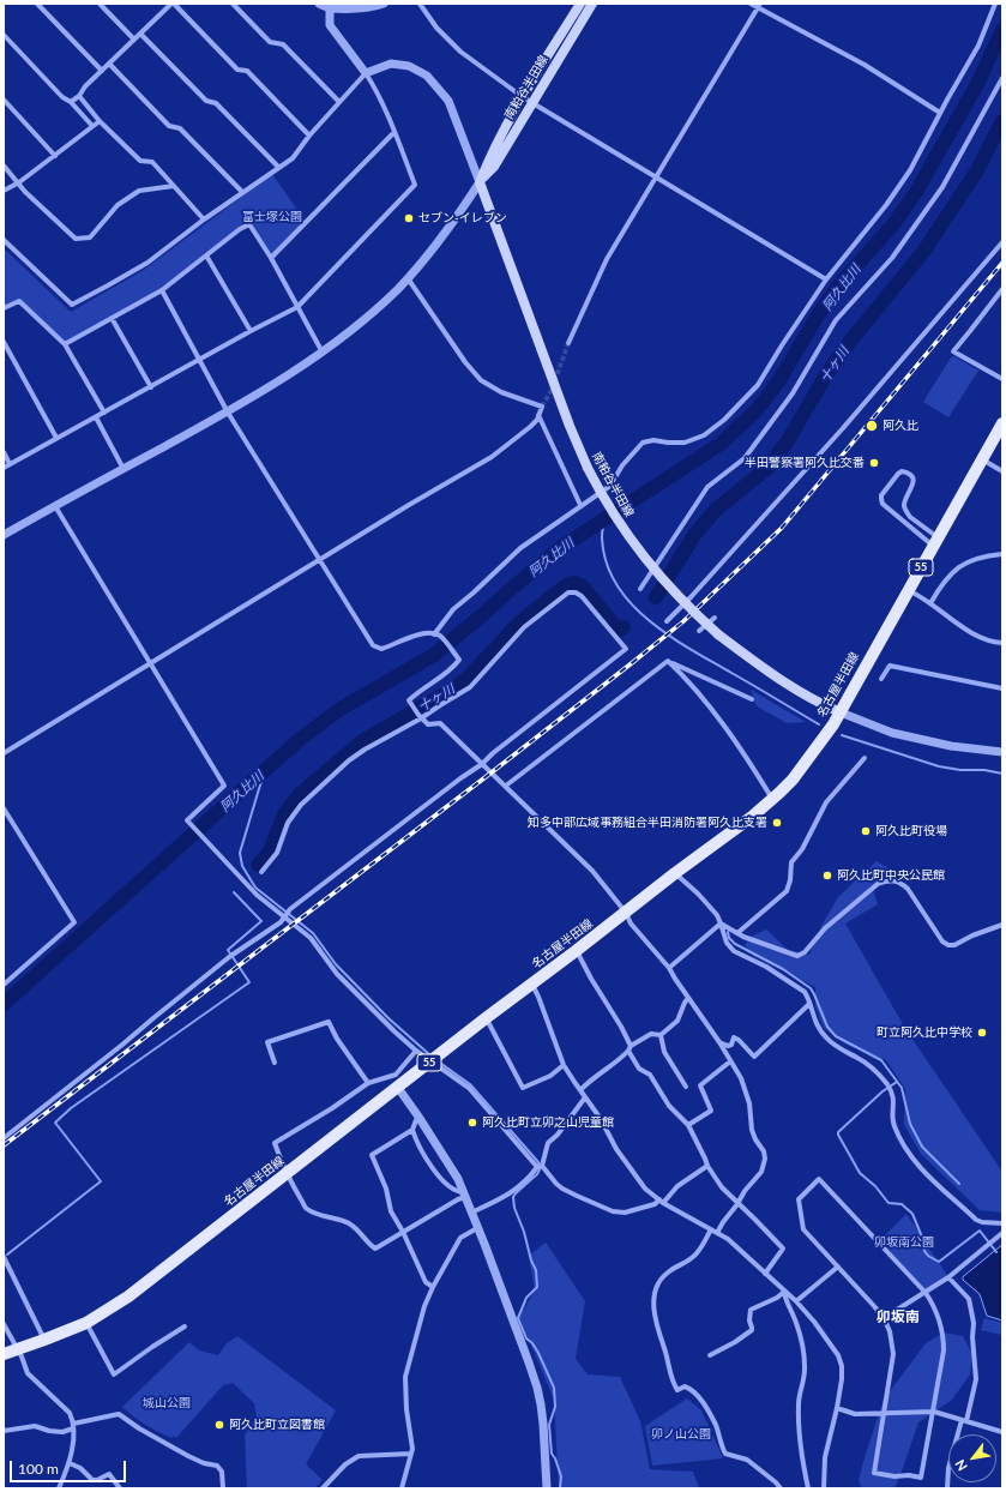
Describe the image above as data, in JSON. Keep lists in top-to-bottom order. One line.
{"streets":{"main road":["南粕谷半田線","55","名古屋半田線"]},"crossings":[["南粕谷半田線","名古屋半田線"]],"districts":["卯坂南"],"water":["阿久比川","十ヶ川"],"parks":["富士塚公園","卯坂南公園","城山公園","卯ノ山公園"],"places":["セブン-イレブン","阿久比","半田警察署阿久比交番","知多中部広域事務組合半田消防署阿久比支署","阿久比町役場","阿久比町中央公民館","町立阿久比中学校","阿久比町立卯之山児童館","阿久比町立図書館"],"scale_bar":"100 m","north":"bottom left"}
